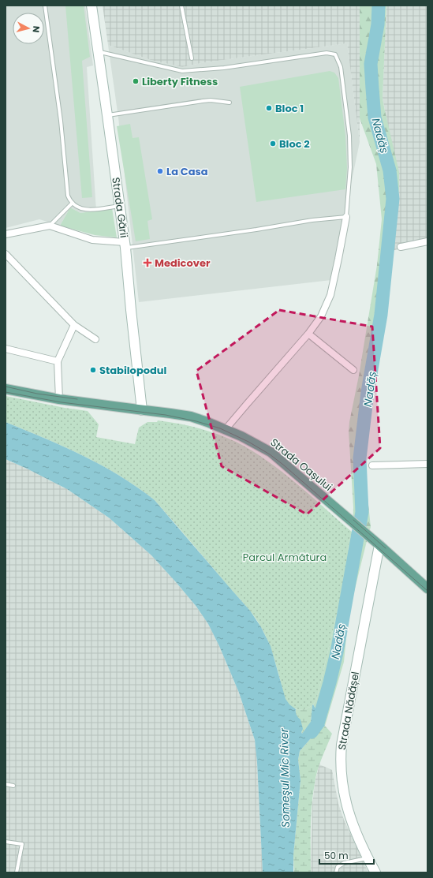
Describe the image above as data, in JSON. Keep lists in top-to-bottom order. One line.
{"streets":{"main road":["Strada Oașului"],"street":["Strada Gării","Strada Nădășel"]},"crossings":[["Strada Gării","Strada Oașului"],["Strada Oașului","Strada Nădășel"]],"water":["Nadăș","Someşul Mic River"],"parks":["Parcul Armătura"],"places":{"other":["Liberty Fitness","Bloc 1","Bloc 2","La Casa","Stabilopodul"],"health":["Medicover"]},"scale_bar":"50 m","north":"right"}
